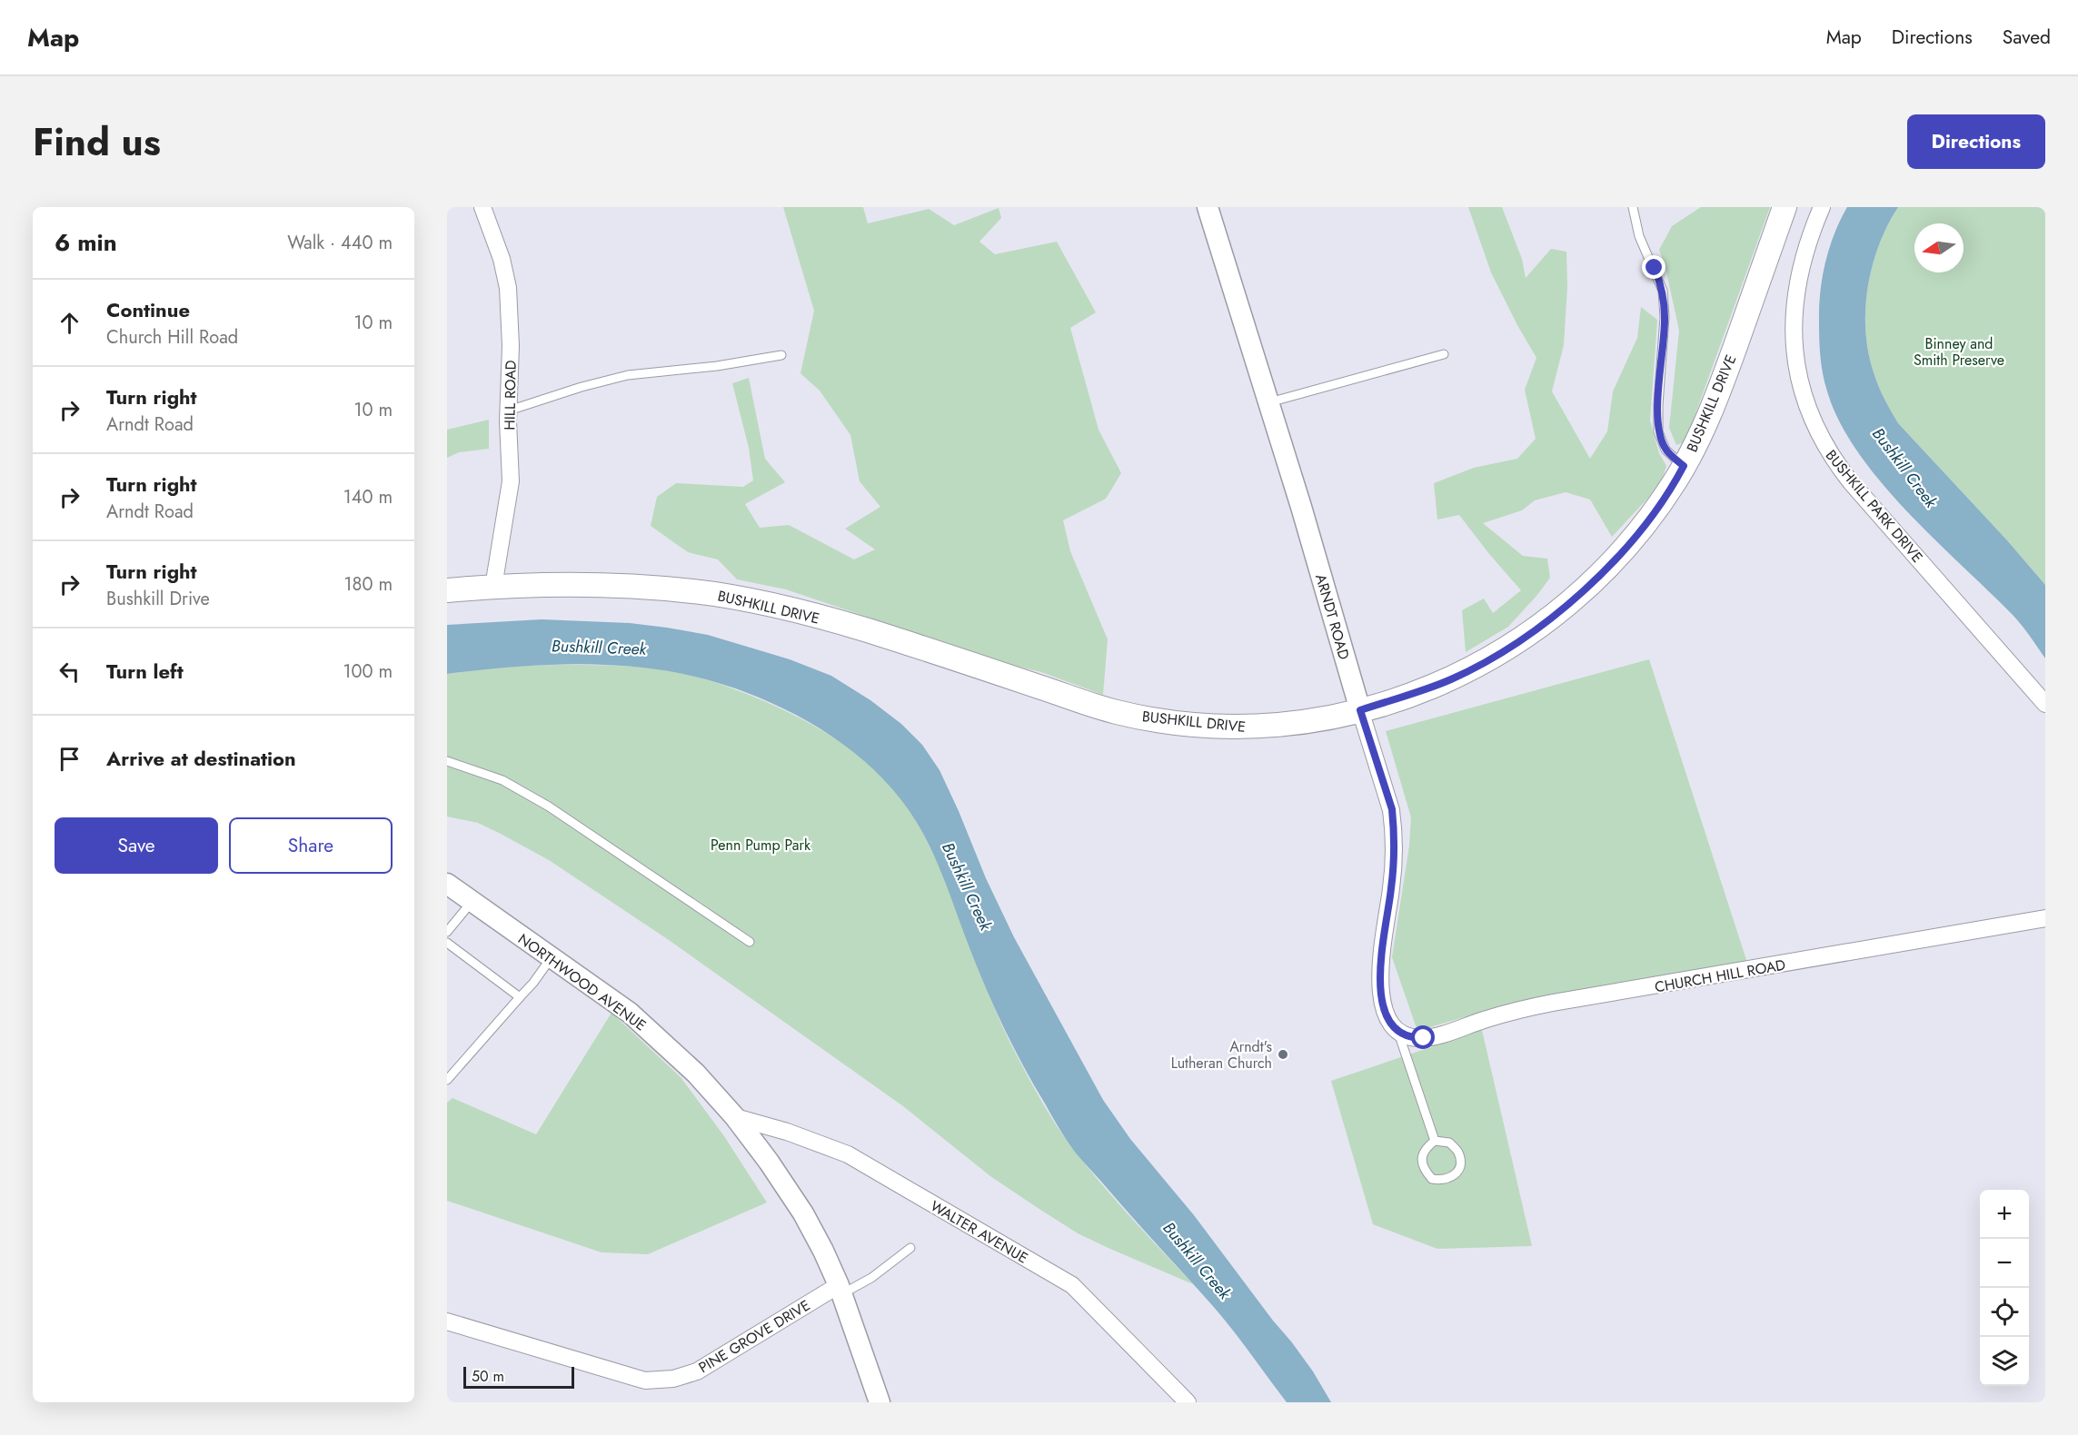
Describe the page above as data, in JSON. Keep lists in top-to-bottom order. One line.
{"streets":{"main road":["BUSHKILL DRIVE"],"street":["HILL ROAD","BUSHKILL PARK DRIVE","ARNDT ROAD","CHURCH HILL ROAD","NORTHWOOD AVENUE","WALTER AVENUE","PINE GROVE DRIVE"]},"crossings":[["HILL ROAD","BUSHKILL DRIVE"],["BUSHKILL DRIVE","ARNDT ROAD"],["ARNDT ROAD","CHURCH HILL ROAD"],["NORTHWOOD AVENUE","WALTER AVENUE"],["NORTHWOOD AVENUE","PINE GROVE DRIVE"]],"water":["Bushkill Creek"],"parks":["Binney and Smith Preserve","Penn Pump Park"],"places":["Arndt's Lutheran Church"],"scale_bar":"50 m","north":"left","page":{"header":"Map","nav":["Map","Directions","Saved"],"title":"Find us","buttons":["Directions",["Save","Share"]],"heading":["6 min","Walk · 440 m"],"list":[["Continue","Church Hill Road","10 m"],["Turn right","Arndt Road","10 m"],["Turn right","Arndt Road","140 m"],["Turn right","Bushkill Drive","180 m"],["Turn left","100 m"],"Arrive at destination"],"map_buttons":["+","−"],"scale":"50 m"}}
